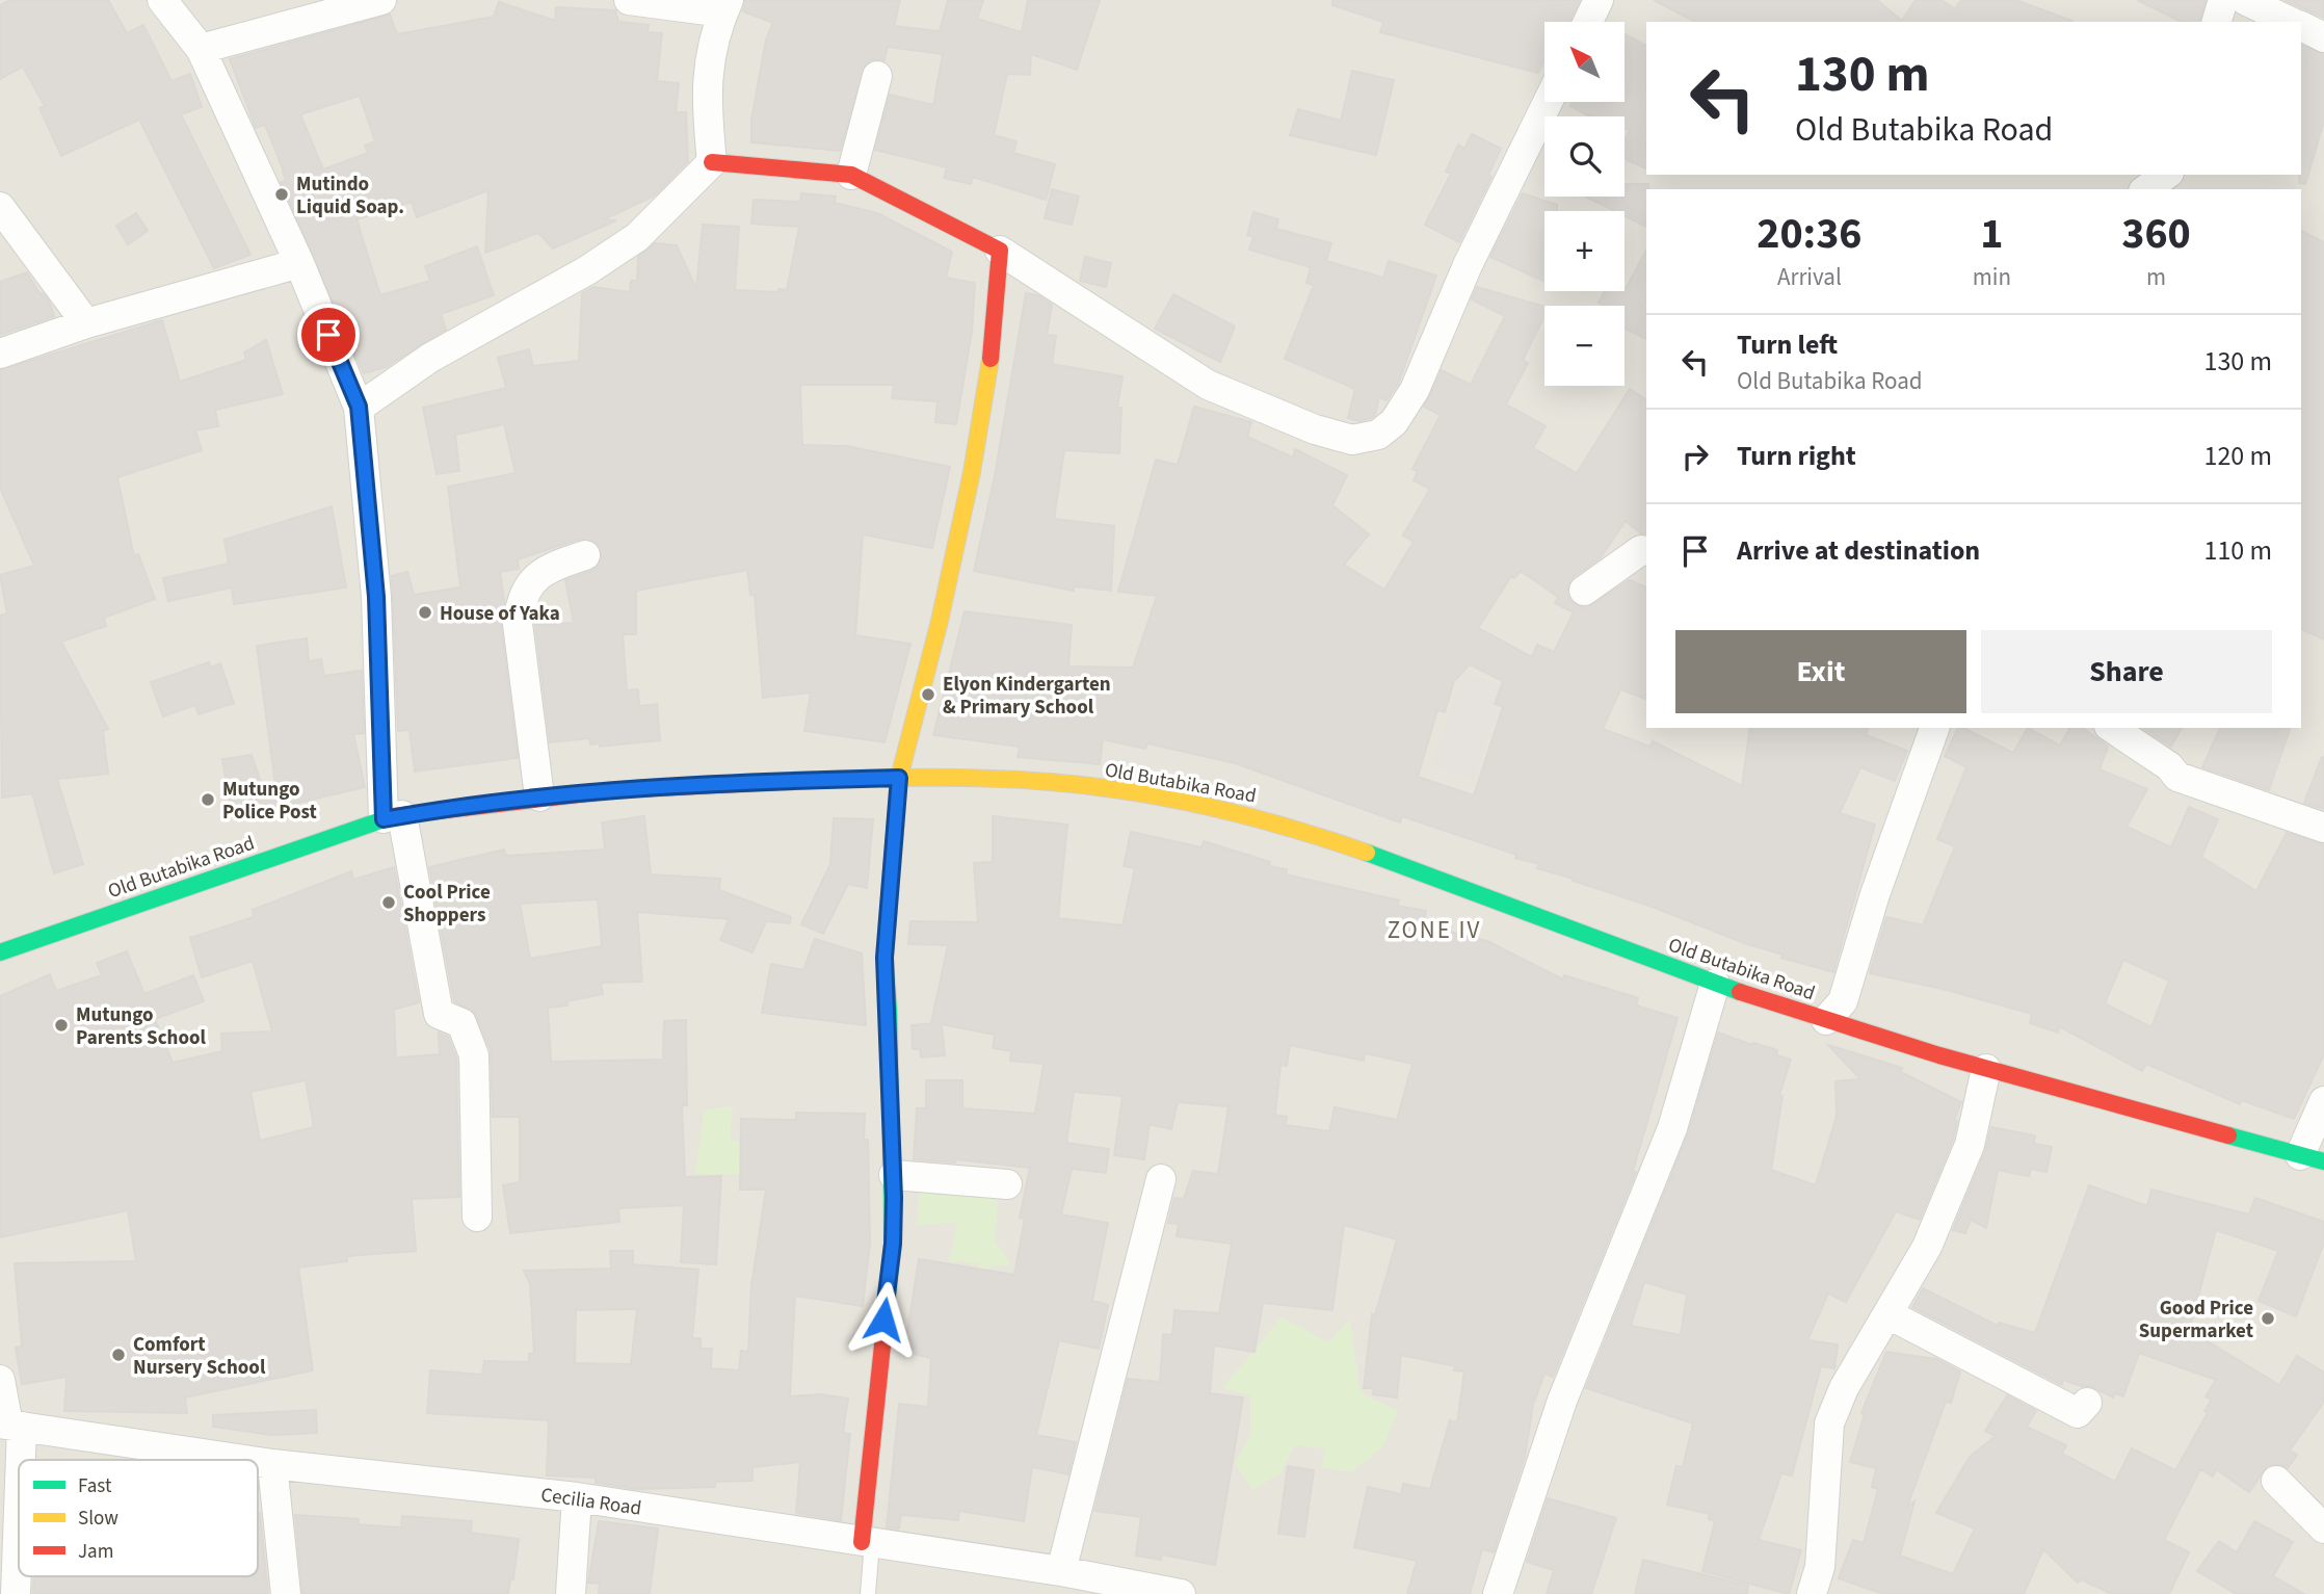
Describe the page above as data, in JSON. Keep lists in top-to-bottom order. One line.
{"streets":{"main road":["Old Butabika Road"],"street":["Cecilia Road"]},"districts":["ZONE IV"],"places":["Mutindo Liquid Soap.","House of Yaka","Elyon Kindergarten & Primary School","Mutungo Police Post","Cool Price Shoppers","Mutungo Parents School","Good Price Supermarket","Comfort Nursery School"],"legend":["Fast","Slow","Jam"],"north":"top left","page":{"map_buttons":["+","−"],"turn":["130 m","Old Butabika Road"],"eta":["20:36","Arrival","1","min","360","m"],"list":[{"name":"Turn left","note":"Old Butabika Road","value":"130 m"},{"name":"Turn right","value":"120 m"},{"name":"Arrive at destination","value":"110 m"}],"buttons":["Exit","Share"]}}
